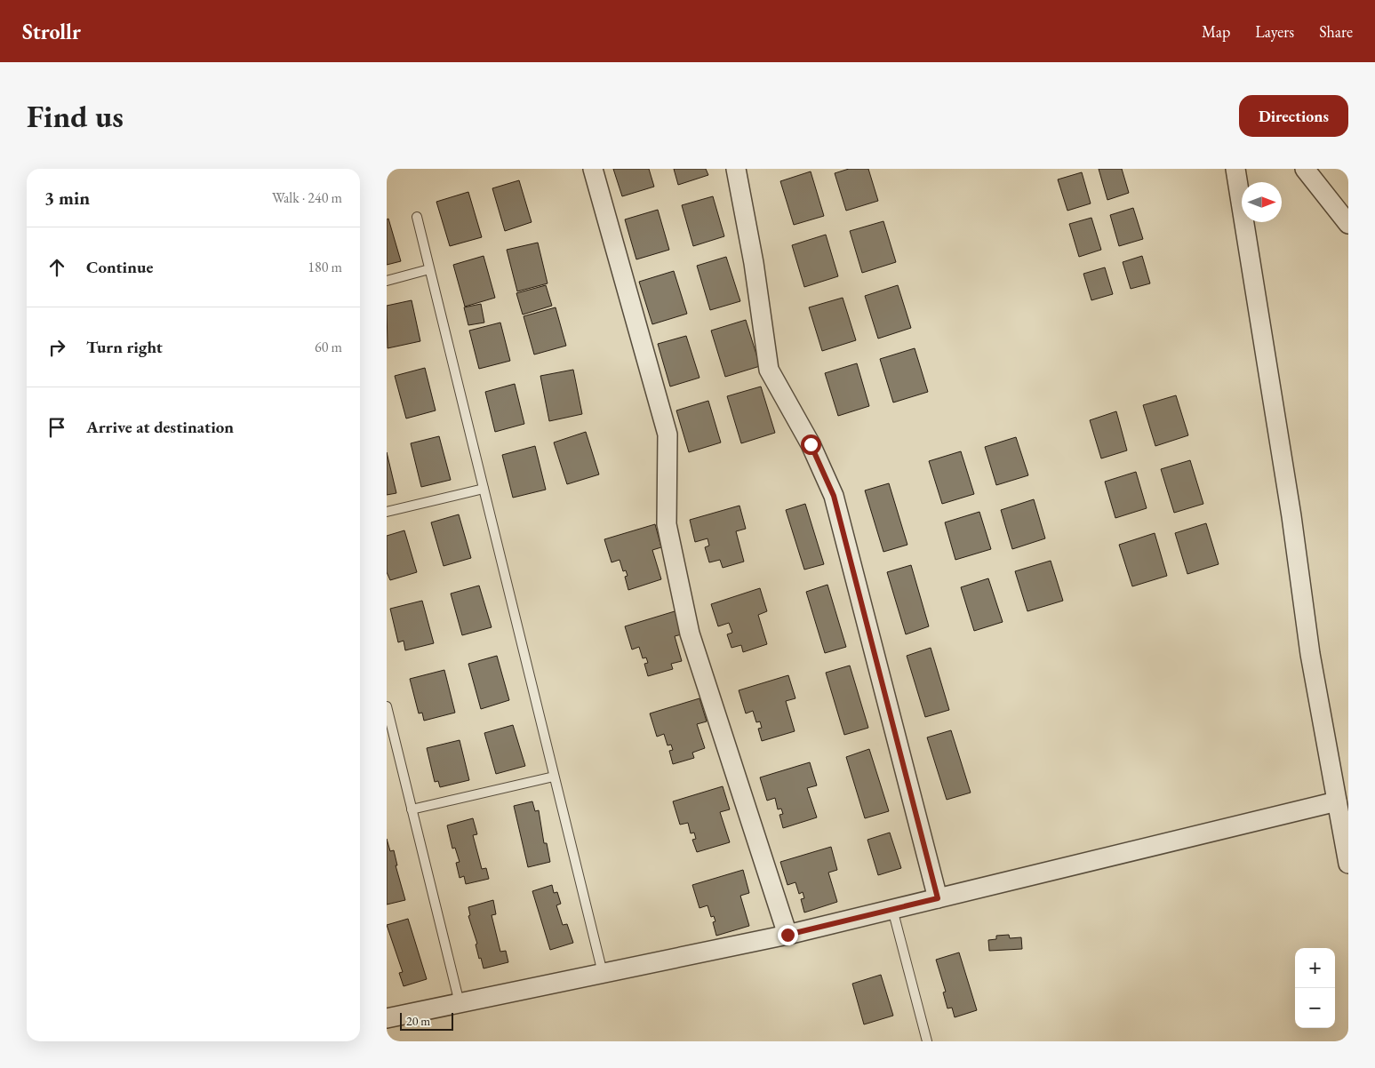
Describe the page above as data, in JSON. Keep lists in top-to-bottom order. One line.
{"scale_bar":"20 m","north":"right","page":{"header":"Strollr","nav":["Map","Layers","Share"],"buttons":"Directions","title":"Find us","heading":["3 min","Walk · 240 m"],"list":[["Continue","180 m"],["Turn right","60 m"],"Arrive at destination"],"map_buttons":["+","−"],"scale":"20 m"}}
